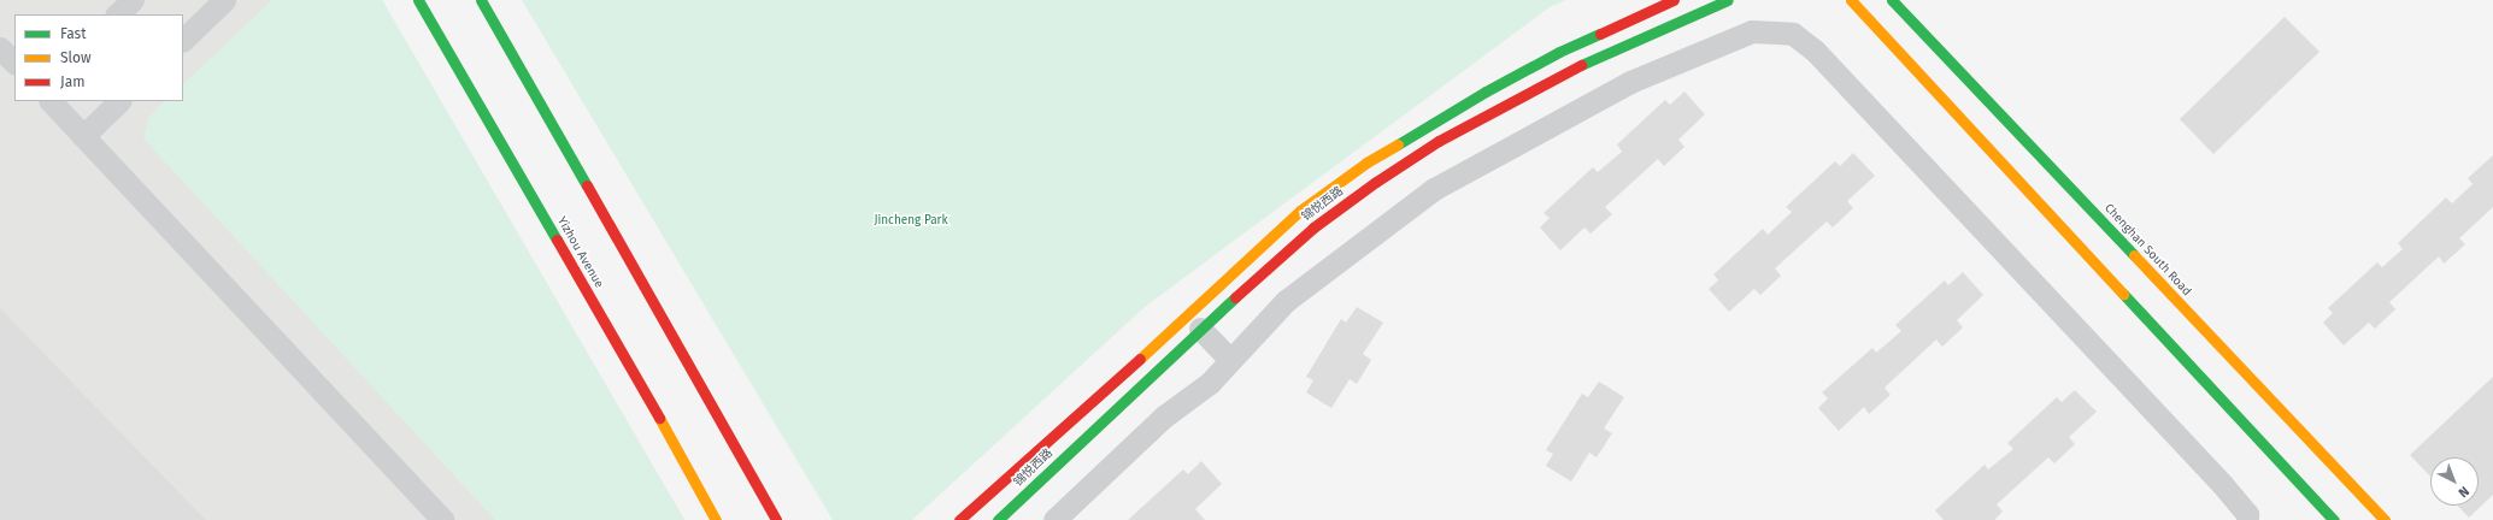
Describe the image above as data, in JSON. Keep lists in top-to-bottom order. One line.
{"streets":{"main road":["锦悦西路","Chenghan South Road","Yizhou Avenue"]},"parks":["Jincheng Park"],"legend":["Fast","Slow","Jam"],"north":"bottom right"}
